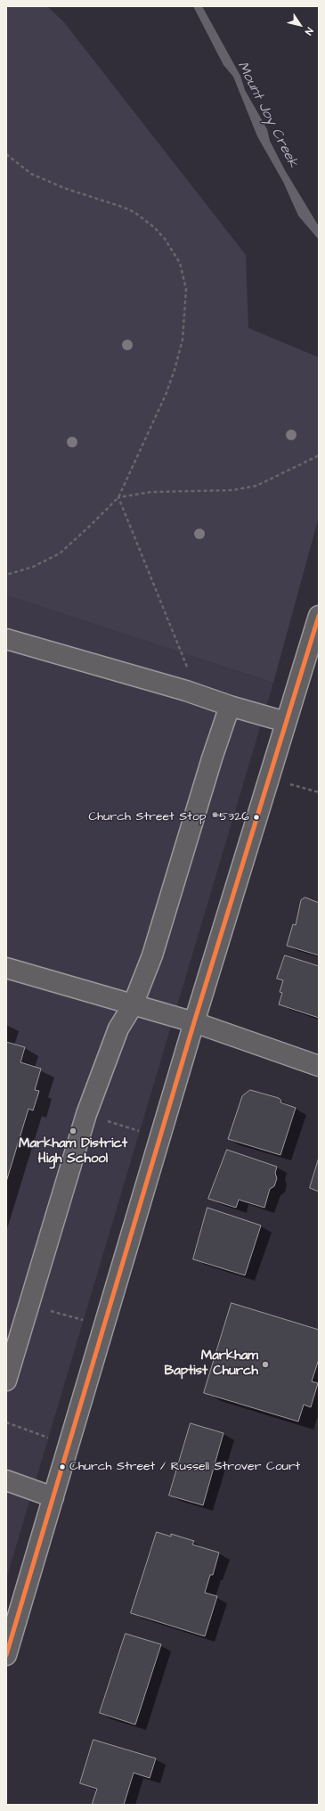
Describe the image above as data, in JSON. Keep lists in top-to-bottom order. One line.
{"water":["Mount Joy Creek"],"places":["Church Street Stop #5326","Markham District High School","Markham Baptist Church","Church Street / Russell Strover Court"],"north":"bottom right"}
